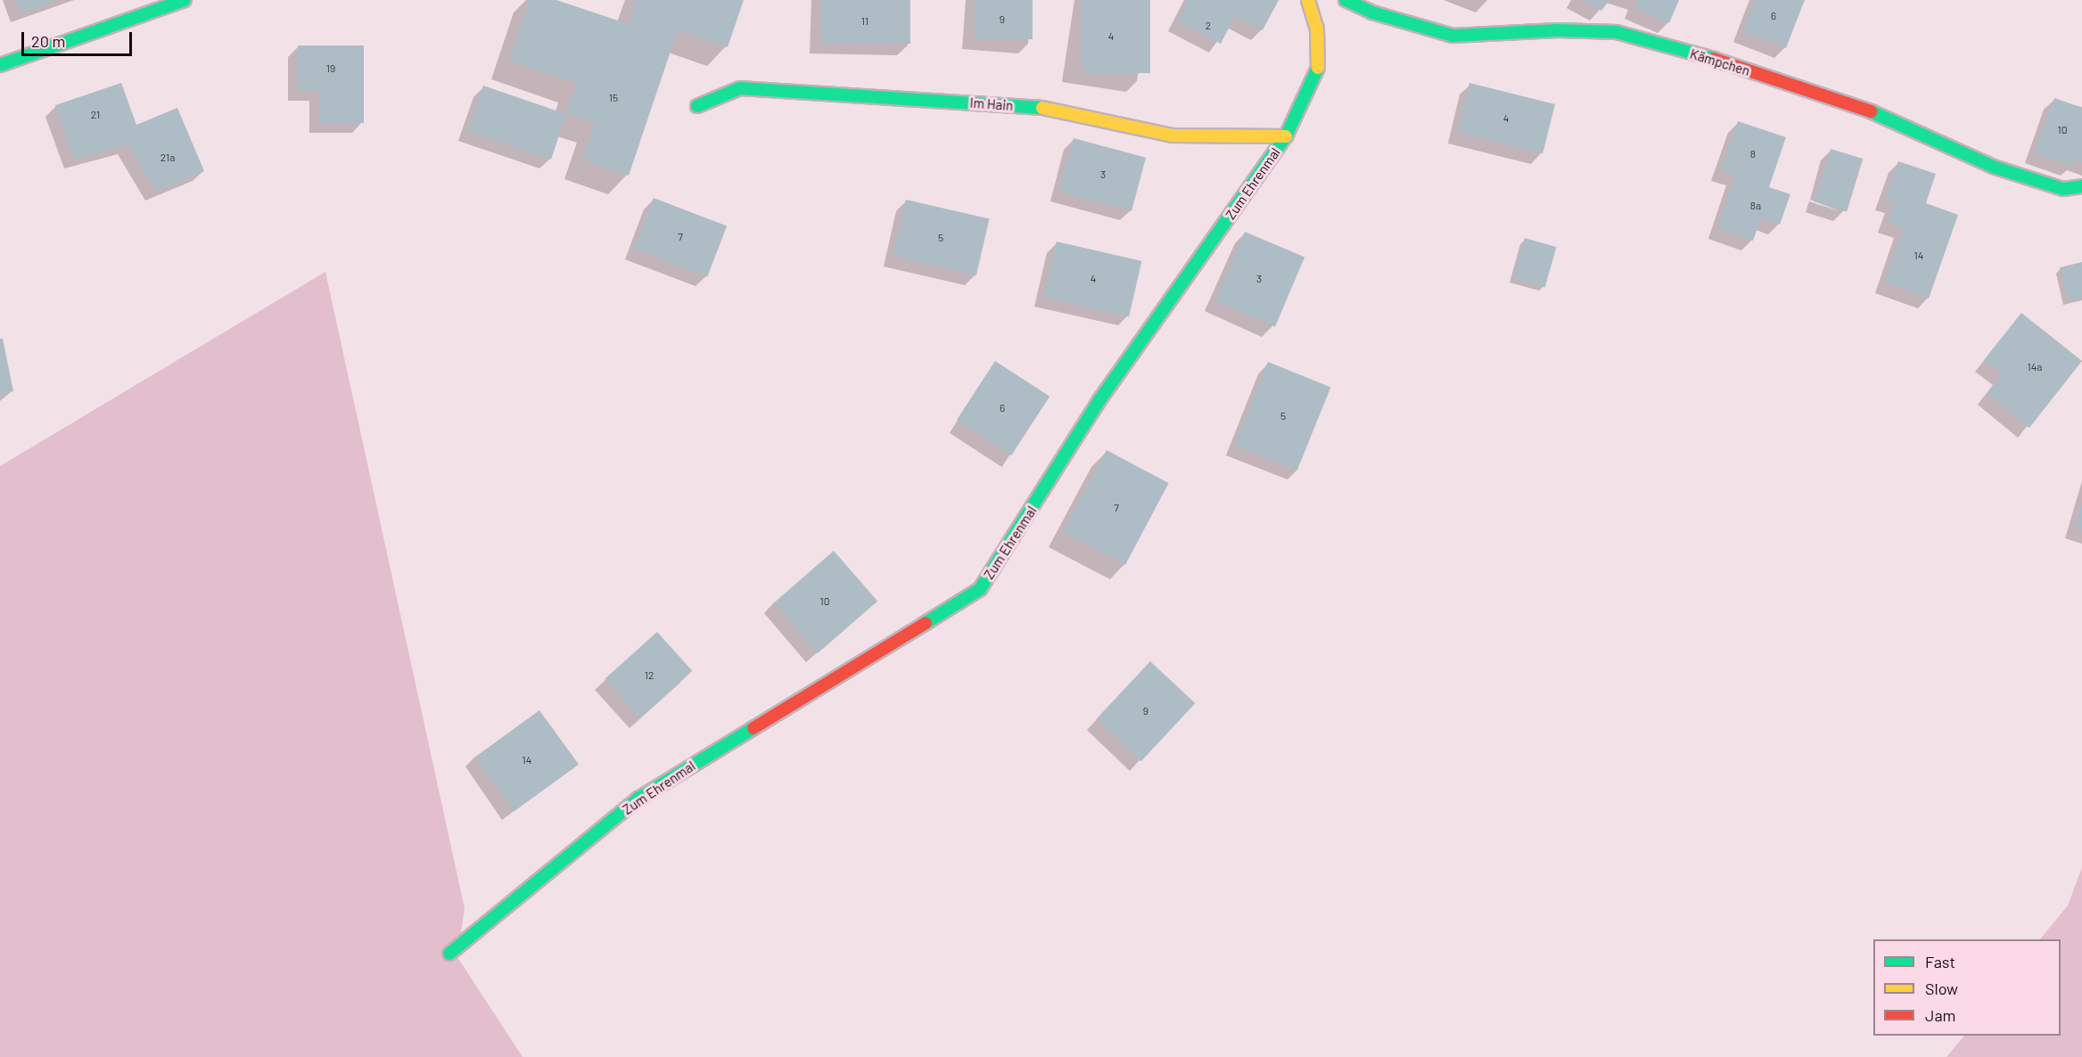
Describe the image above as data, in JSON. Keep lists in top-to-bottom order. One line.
{"streets":{"street":["Kämpchen","Im Hain","Zum Ehrenmal"]},"crossings":[["Im Hain","Zum Ehrenmal"]],"house_numbers":["6","9","11","2","4","19","15","21","4","10","8","21a","3","8a","7","5","14","4","3","14a","6","5","7","10","12","9","14"],"legend":["Fast","Slow","Jam"],"scale_bar":"20 m"}
